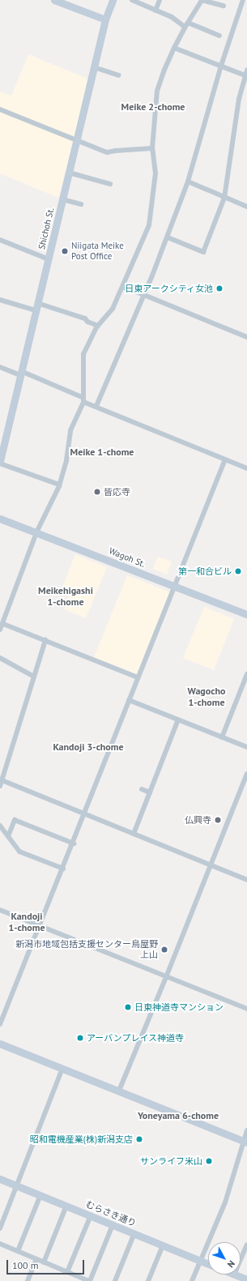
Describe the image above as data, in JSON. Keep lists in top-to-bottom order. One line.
{"streets":{"street":["Shichoh St.","Wagoh St.","むらさき通り"]},"districts":["Meike 2-chome","Meike 1-chome","Meikehigashi 1-chome","Wagocho 1-chome","Kandoji 3-chome","Kandoji 1-chome","Yoneyama 6-chome"],"places":["Niigata Meike Post Office","日東アークシティ女池","皆応寺","第一和合ビル","仏興寺","新潟市地域包括支援センター鳥屋野 上山","日東神道寺マンション","アーバンプレイス神道寺","昭和電機産業(株)新潟支店","サンライフ米山"],"scale_bar":"100 m","north":"bottom right"}
